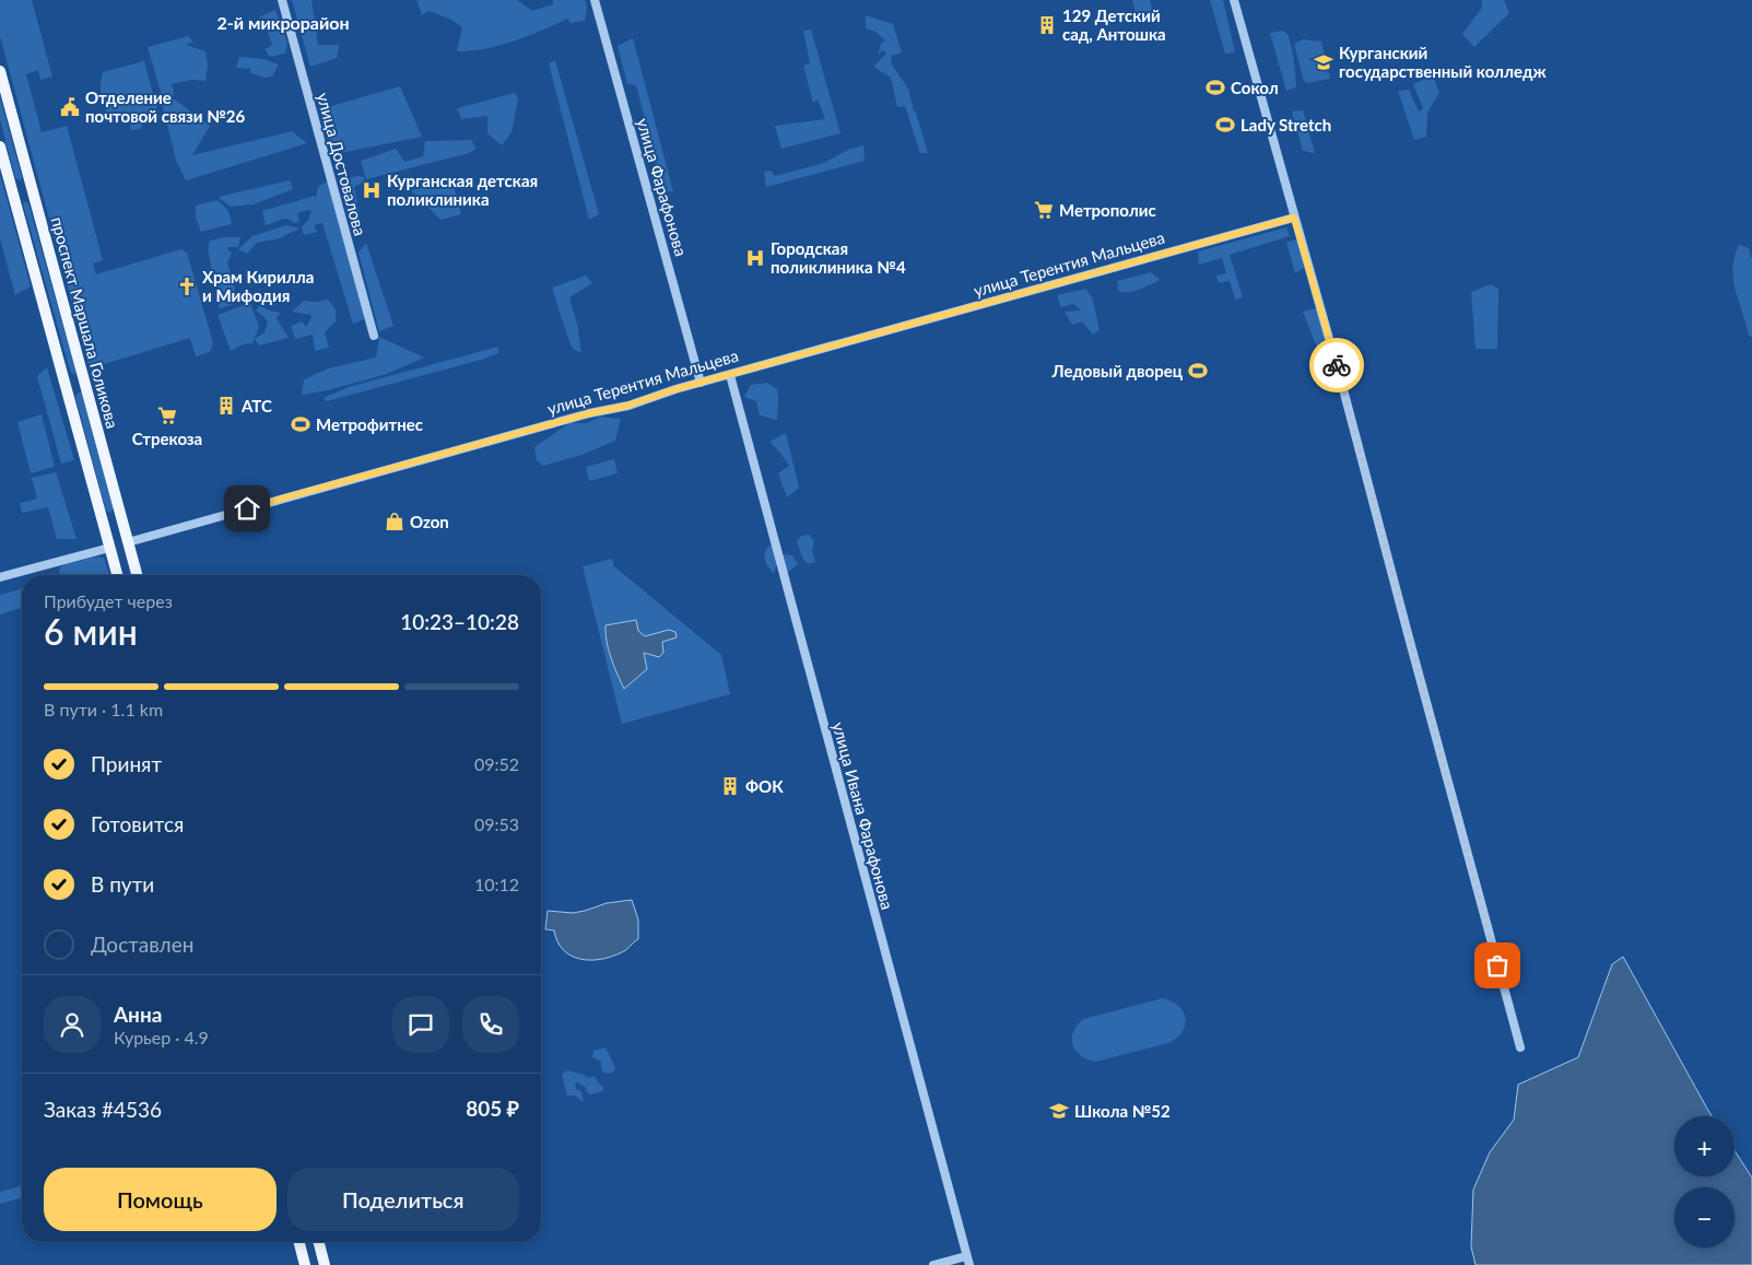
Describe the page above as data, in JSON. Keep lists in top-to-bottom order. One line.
{"streets":{"main road":["улица Терентия Мальцева","проспект Маршала Голикова"],"street":["улица Достовалова","улица Фарафонова","улица Ивана Фарафонова"]},"crossings":[["улица Фарафонова","улица Терентия Мальцева"],["улица Терентия Мальцева","проспект Маршала Голикова"],["улица Терентия Мальцева","улица Ивана Фарафонова"]],"districts":["2-й микрорайон"],"places":{"building":["129 Детский сад, Антошка","АТС","ФОК"],"school or university":["Курганский государственный колледж","Школа №52"],"sports":["Сокол","Lady Stretch","Ледовый дворец","Метрофитнес"],"public building":["Отделение почтовой связи №26"],"hospital":["Курганская детская поликлиника","Городская поликлиника №4"],"supermarket":["Метрополис","Стрекоза"],"church":["Храм Кирилла и Мифодия"],"shop":["Ozon"]},"page":{"heading":["6 мин","Прибудет через","10:23–10:28"],"panel":["Анна","Курьер · 4.9","Заказ #4536","805 ₽"],"bar":"В пути · 1.1 km","list":[["Принят","09:52"],["Готовится","09:53"],["В пути","10:12"],"Доставлен"],"map_buttons":["+","−"],"buttons":["Помощь","Поделиться"]}}
